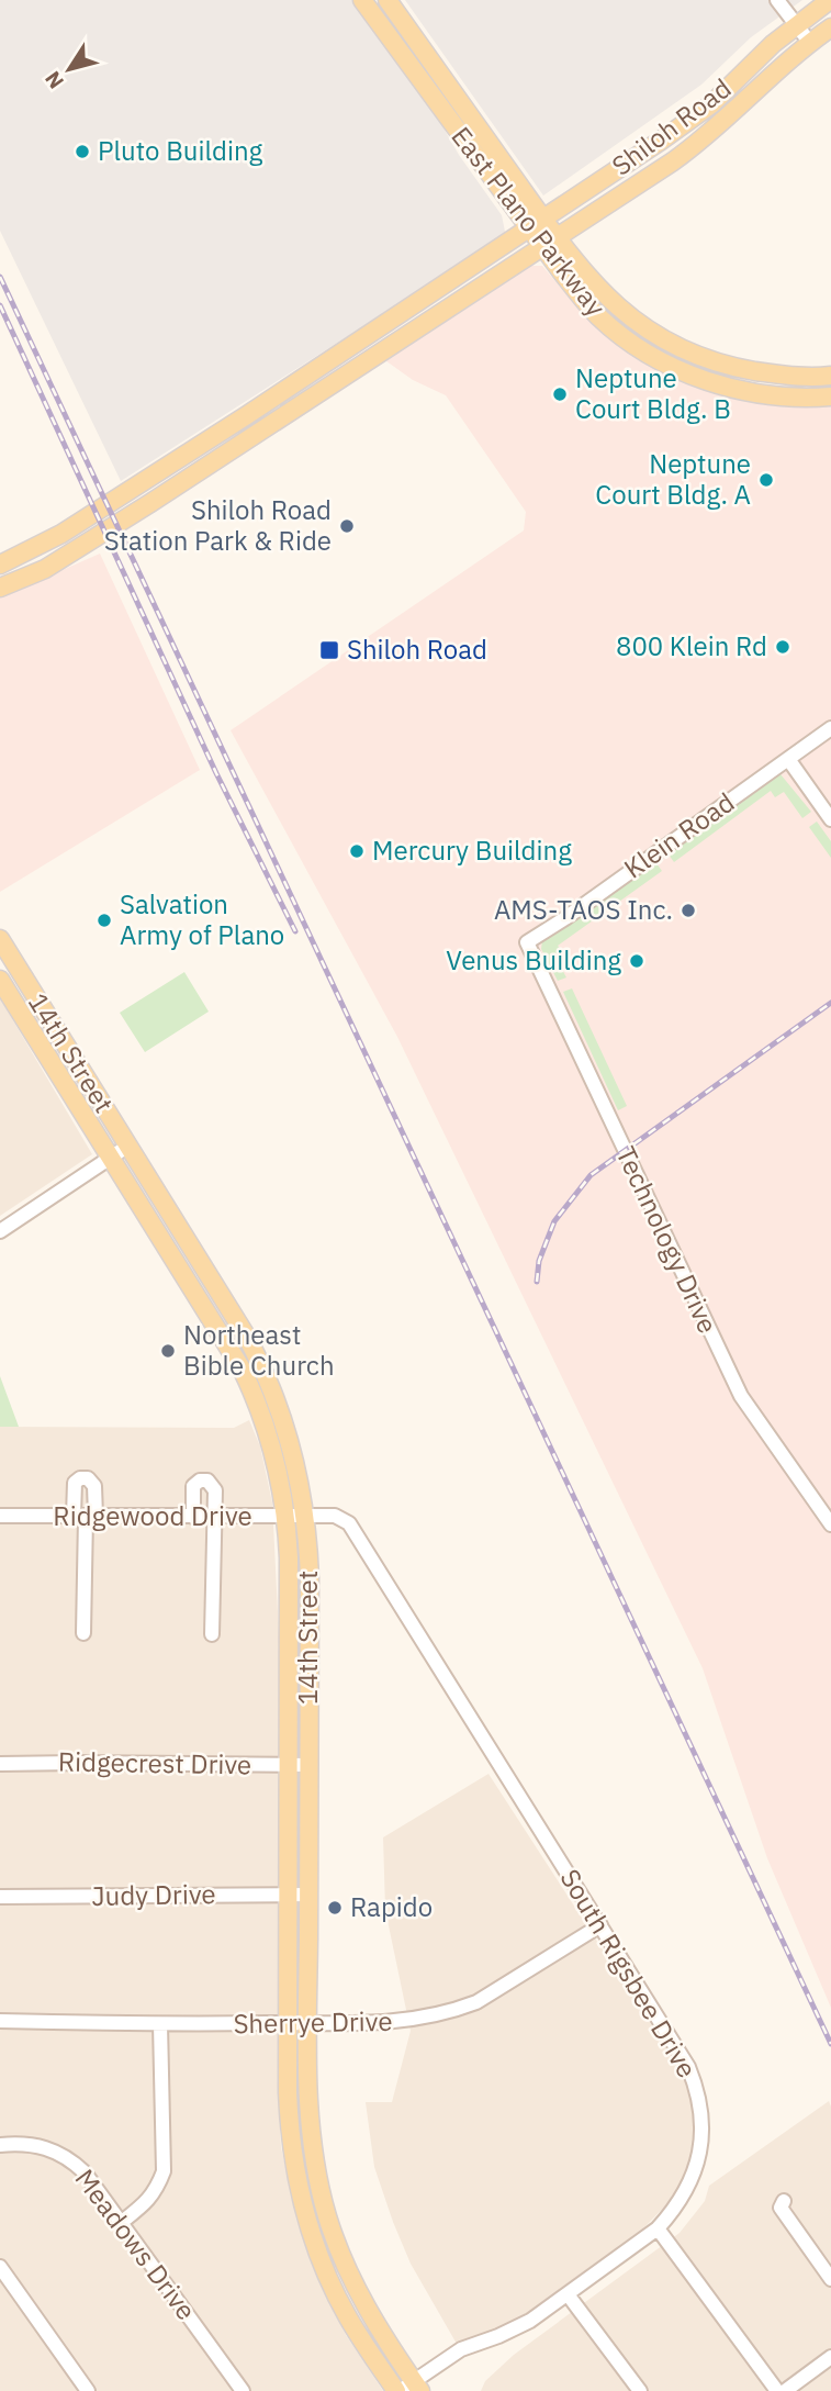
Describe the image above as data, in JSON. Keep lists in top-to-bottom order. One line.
{"streets":{"main road":["Shiloh Road","East Plano Parkway","14th Street"],"street":["Klein Road","Technology Drive","Ridgewood Drive","Ridgecrest Drive","Judy Drive","South Rigsbee Drive","Sherrye Drive","Meadows Drive"]},"crossings":[["Shiloh Road","East Plano Parkway"],["Klein Road","Technology Drive"],["14th Street","Ridgewood Drive"],["14th Street","Ridgecrest Drive"],["14th Street","Judy Drive"],["14th Street","South Rigsbee Drive"],["14th Street","Sherrye Drive"],["Ridgewood Drive","South Rigsbee Drive"],["South Rigsbee Drive","Sherrye Drive"]],"places":{"other":["Pluto Building","Neptune Court Bldg. B","Neptune Court Bldg. A","Shiloh Road Station Park & Ride","800 Klein Rd","Mercury Building","AMS-TAOS Inc.","Salvation Army of Plano","Venus Building","Northeast Bible Church","Rapido"],"transit":["Shiloh Road"]},"north":"bottom left"}
